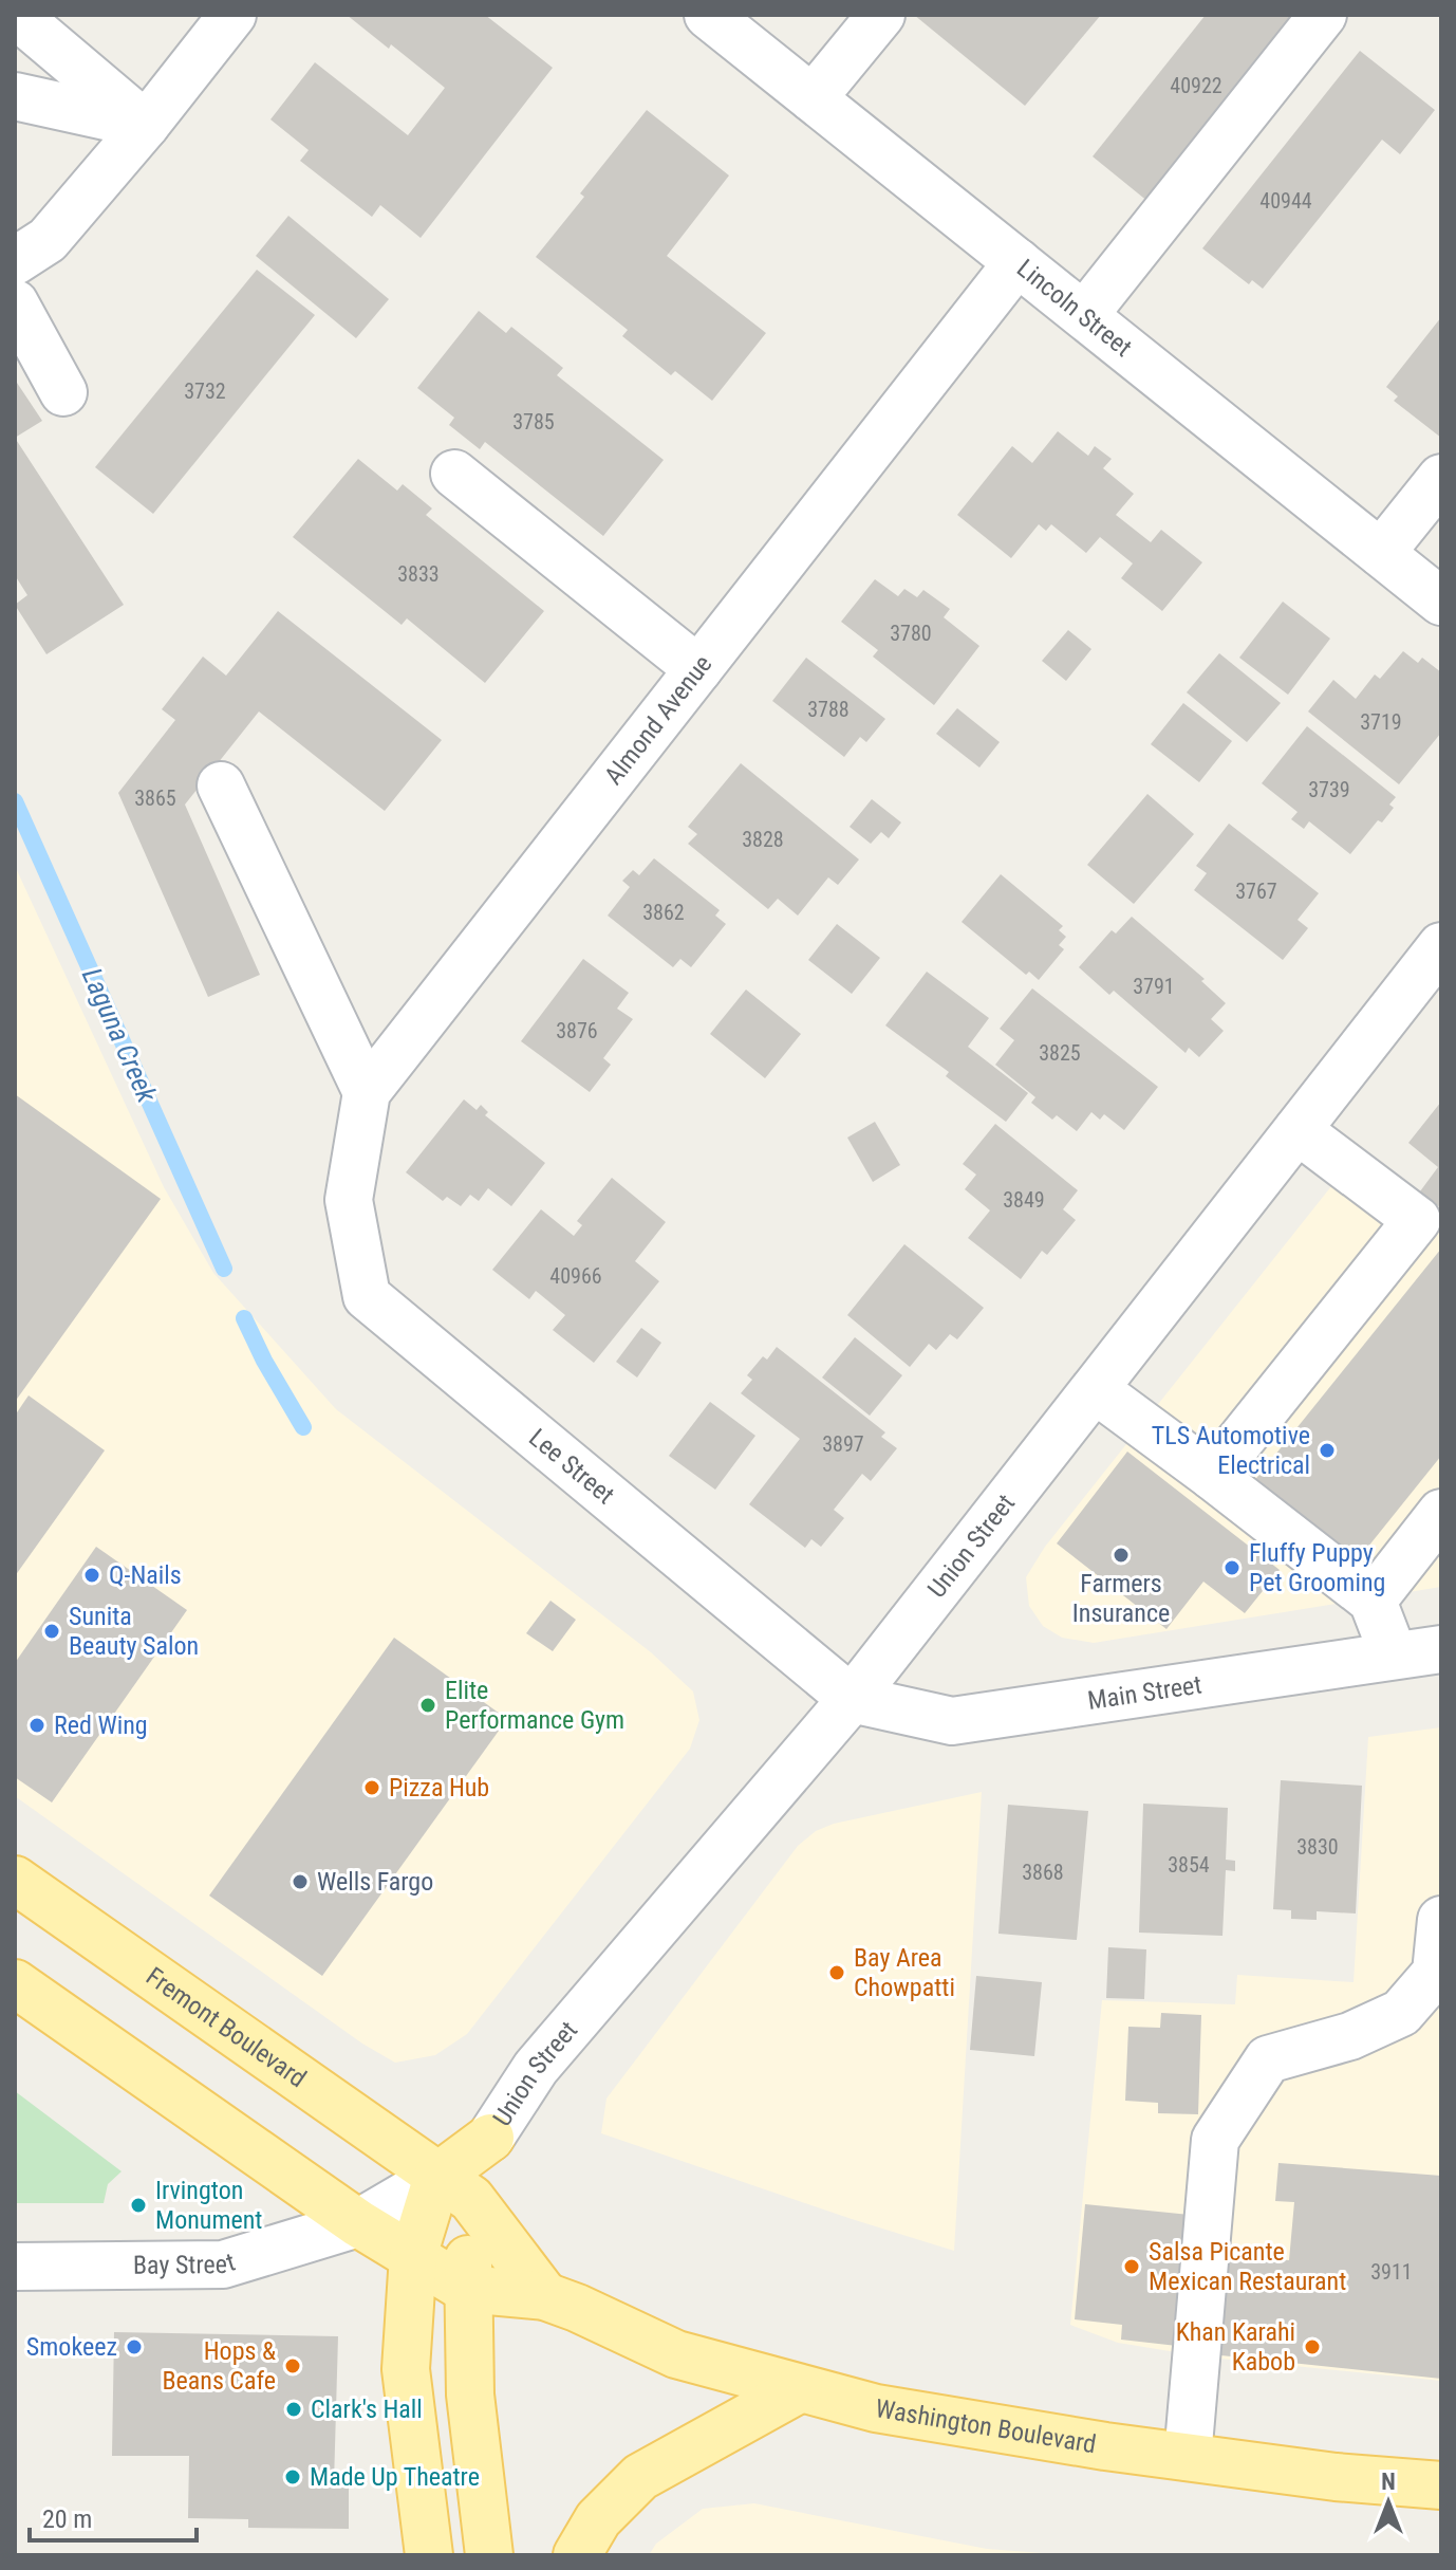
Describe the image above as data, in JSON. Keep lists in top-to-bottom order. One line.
{"streets":{"main road":["Fremont Boulevard","Washington Boulevard"],"street":["Lincoln Street","Almond Avenue","Lee Street","Union Street","Main Street","Bay Street"]},"crossings":[["Lincoln Street","Almond Avenue"],["Almond Avenue","Lee Street"],["Lee Street","Union Street"],["Lee Street","Main Street"],["Union Street","Main Street"],["Fremont Boulevard","Bay Street"],["Fremont Boulevard","Washington Boulevard"]],"water":["Laguna Creek"],"places":["TLS Automotive Electrical","Farmers Insurance","Fluffy Puppy Pet Grooming","Q-Nails","Sunita Beauty Salon","Elite Performance Gym","Red Wing","Pizza Hub","Wells Fargo","Bay Area Chowpatti","Irvington Monument","Salsa Picante Mexican Restaurant","Smokeez","Khan Karahi Kabob","Hops & Beans Cafe","Clark's Hall","Made Up Theatre"],"house_numbers":["40922","40944","3732","3785","3833","3780","3788","3719","3739","3865","3828","3767","3862","3791","3876","3825","3849","40966","3897","3830","3854","3868","3911"],"scale_bar":"20 m","north":"top"}
